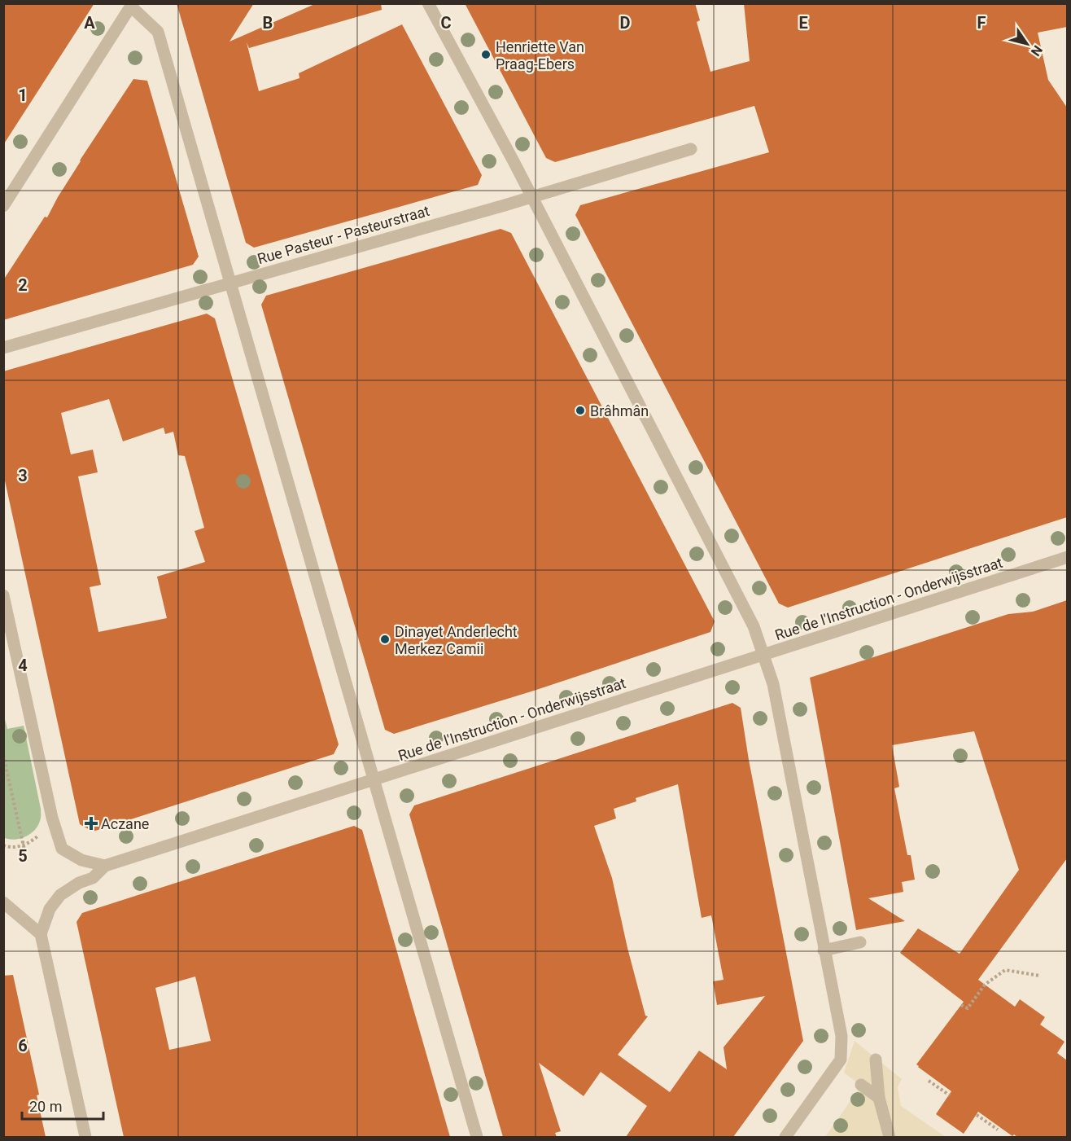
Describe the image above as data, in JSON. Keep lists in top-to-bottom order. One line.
{"streets":{"street":["Rue Pasteur - Pasteurstraat","Rue de l'Instruction - Onderwijsstraat"]},"places":{"other":["Henriette Van Praag-Ebers","Brâhmân","Dinayet Anderlecht Merkez Camii"],"health":["Aczane"]},"scale_bar":"20 m","north":"bottom right","grid":{"columns":["A","B","C","D","E","F"],"rows":["1","2","3","4","5","6"]}}
